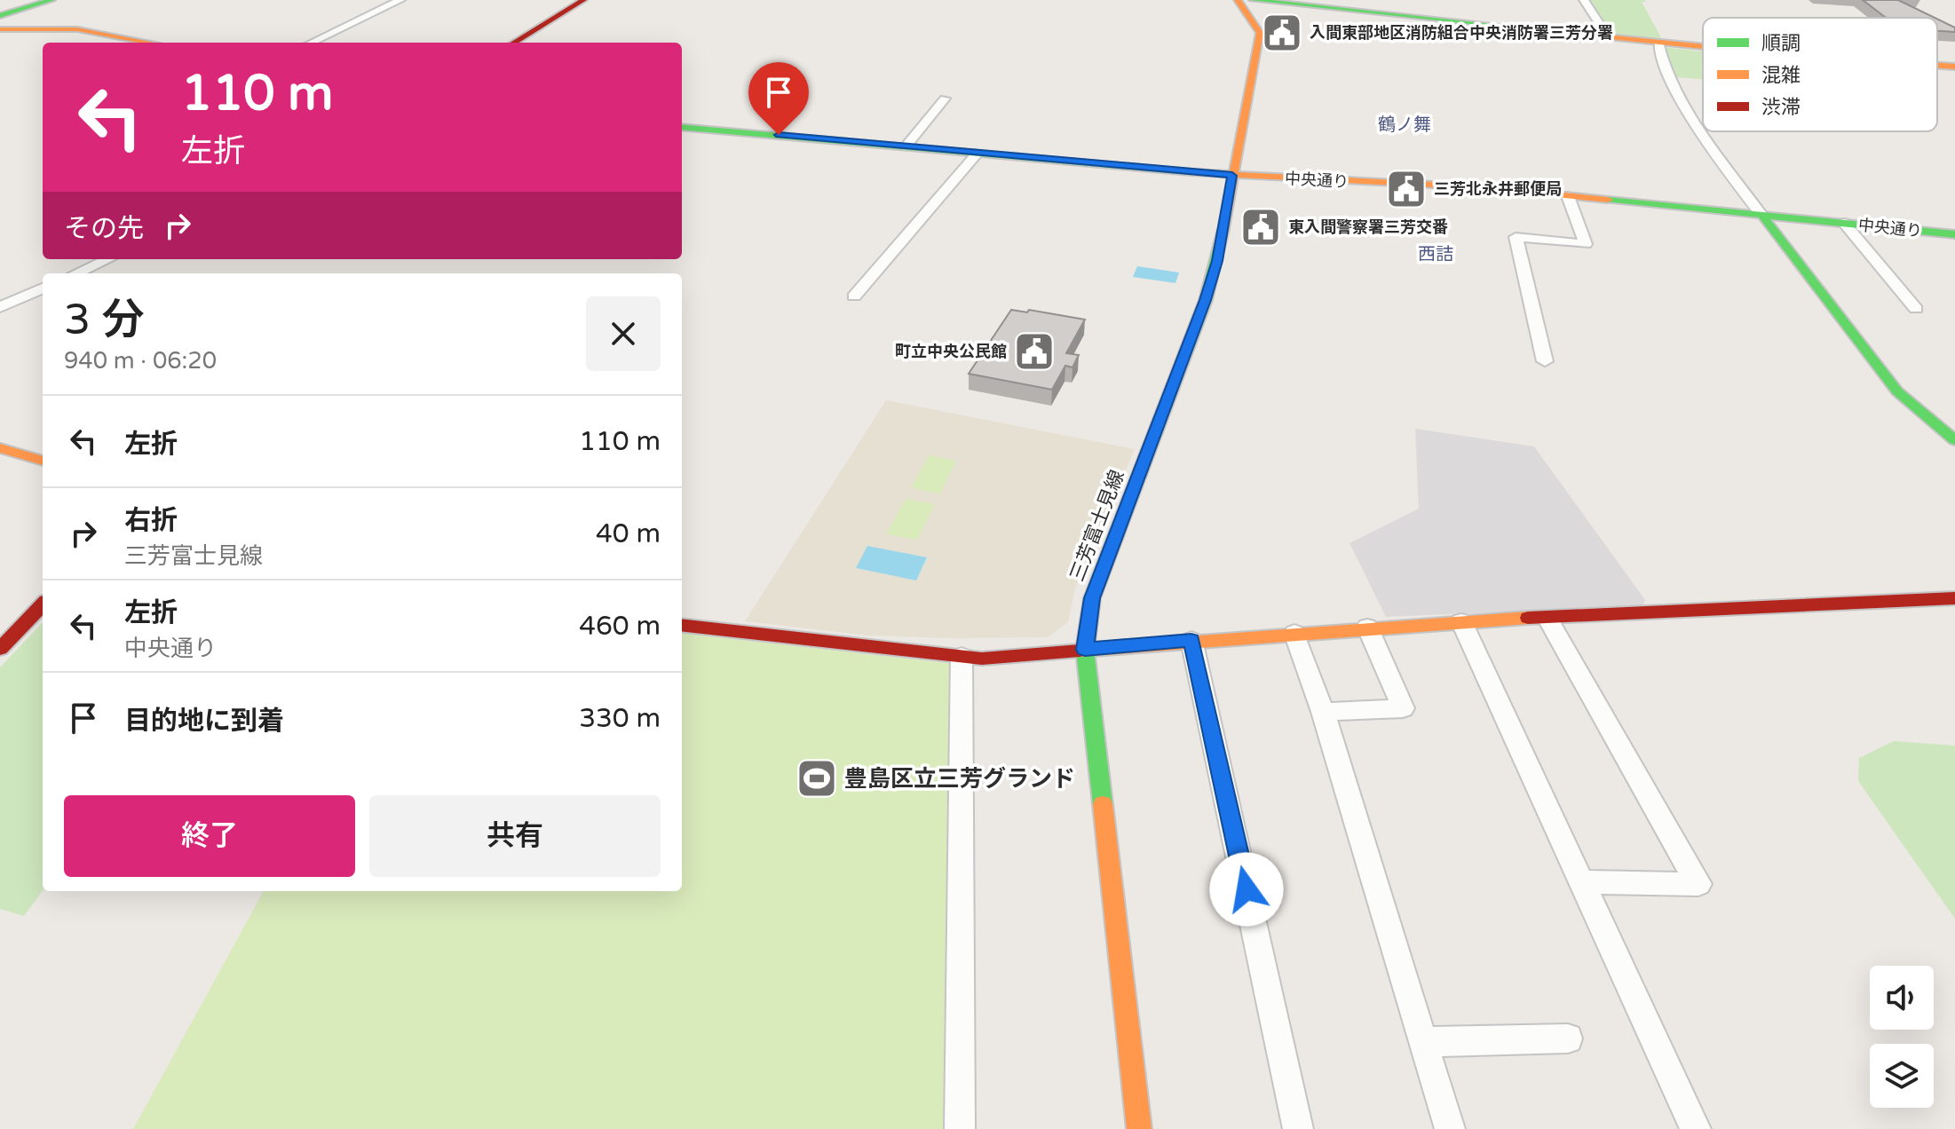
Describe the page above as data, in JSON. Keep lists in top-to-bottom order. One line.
{"streets":{"street":["中央通り","三芳富士見線"]},"crossings":[["中央通り","三芳富士見線"]],"districts":["鶴ノ舞","西詰"],"places":{"public building":["入間東部地区消防組合中央消防署三芳分署","三芳北永井郵便局","東入間警察署三芳交番","町立中央公民館"],"sports":["豊島区立三芳グランド"]},"legend":["順調","混雑","渋滞"],"page":{"turn":["110 m","左折"],"then":"その先","heading":["3 分","940 m · 06:20"],"list":[{"name":"左折","value":"110 m"},{"name":"右折","note":"三芳富士見線","value":"40 m"},{"name":"左折","note":"中央通り","value":"460 m"},{"name":"目的地に到着","value":"330 m"}],"buttons":["終了","共有"]}}
